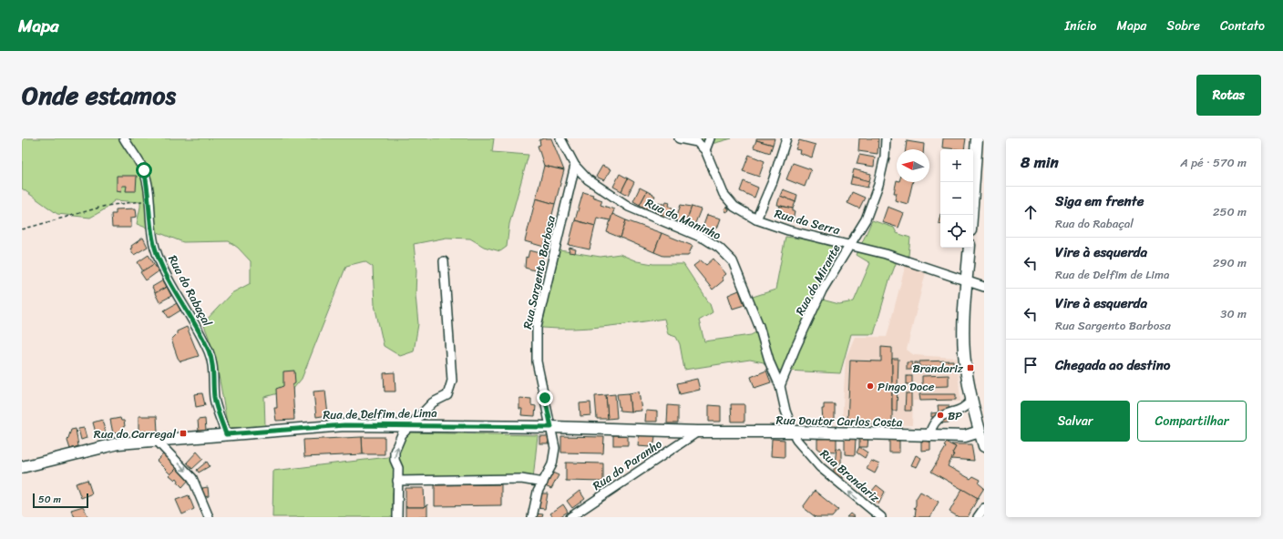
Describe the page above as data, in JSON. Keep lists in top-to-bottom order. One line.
{"streets":{"main road":["Rua de Delfim de Lima","Rua Doutor Carlos Costa"],"street":["Rua do Maninho","Rua da Serra","Rua Sargento Barbosa","Rua do Mirante","Rua do Rabaçal","Rua do Paranho","Rua Brandariz"]},"crossings":[["Rua do Maninho","Rua Sargento Barbosa"],["Rua do Maninho","Rua do Mirante"],["Rua da Serra","Rua do Mirante"],["Rua Sargento Barbosa","Rua de Delfim de Lima"],["Rua do Rabaçal","Rua de Delfim de Lima"],["Rua de Delfim de Lima","Rua Doutor Carlos Costa"],["Rua de Delfim de Lima","Rua do Paranho"],["Rua Doutor Carlos Costa","Rua do Paranho"],["Rua Doutor Carlos Costa","Rua Brandariz"]],"one_way":["Rua Brandariz"],"places":{"transit":["Brandariz","Rua do Carregal"],"other":["Pingo Doce","BP"]},"scale_bar":"50 m","north":"left","page":{"header":"Mapa","nav":["Início","Mapa","Sobre","Contato"],"title":"Onde estamos","buttons":["Rotas",["Salvar","Compartilhar"]],"heading":["8 min","A pé · 570 m"],"map_buttons":["+","−"],"list":[["Siga em frente","Rua do Rabaçal","250 m"],["Vire à esquerda","Rua de Delfim de Lima","290 m"],["Vire à esquerda","Rua Sargento Barbosa","30 m"],"Chegada ao destino"],"scale":"50 m"}}
